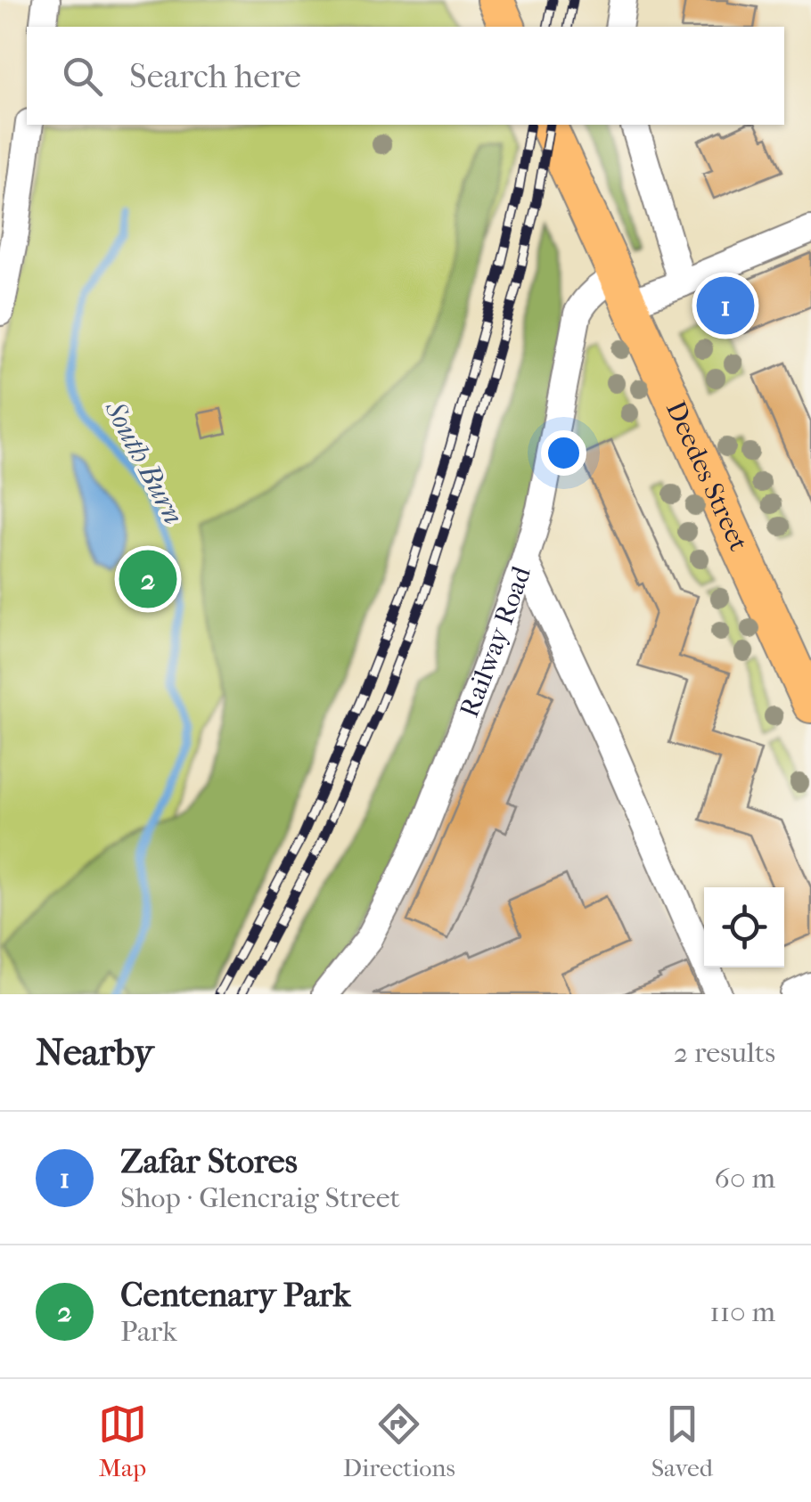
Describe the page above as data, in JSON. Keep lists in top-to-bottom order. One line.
{"streets":{"main road":["Deedes Street"],"street":["Railway Road"]},"crossings":[["Deedes Street","Railway Road"]],"water":["South Burn"],"page":{"search":"Search here","pins":["1","2"],"heading":["Nearby","2 results"],"list":[{"mark":"1","name":"Zafar Stores","note":"Shop · Glencraig Street","value":"60 m"},{"mark":"2","name":"Centenary Park","note":"Park","value":"110 m"}],"nav":["Map","Directions","Saved"]}}
